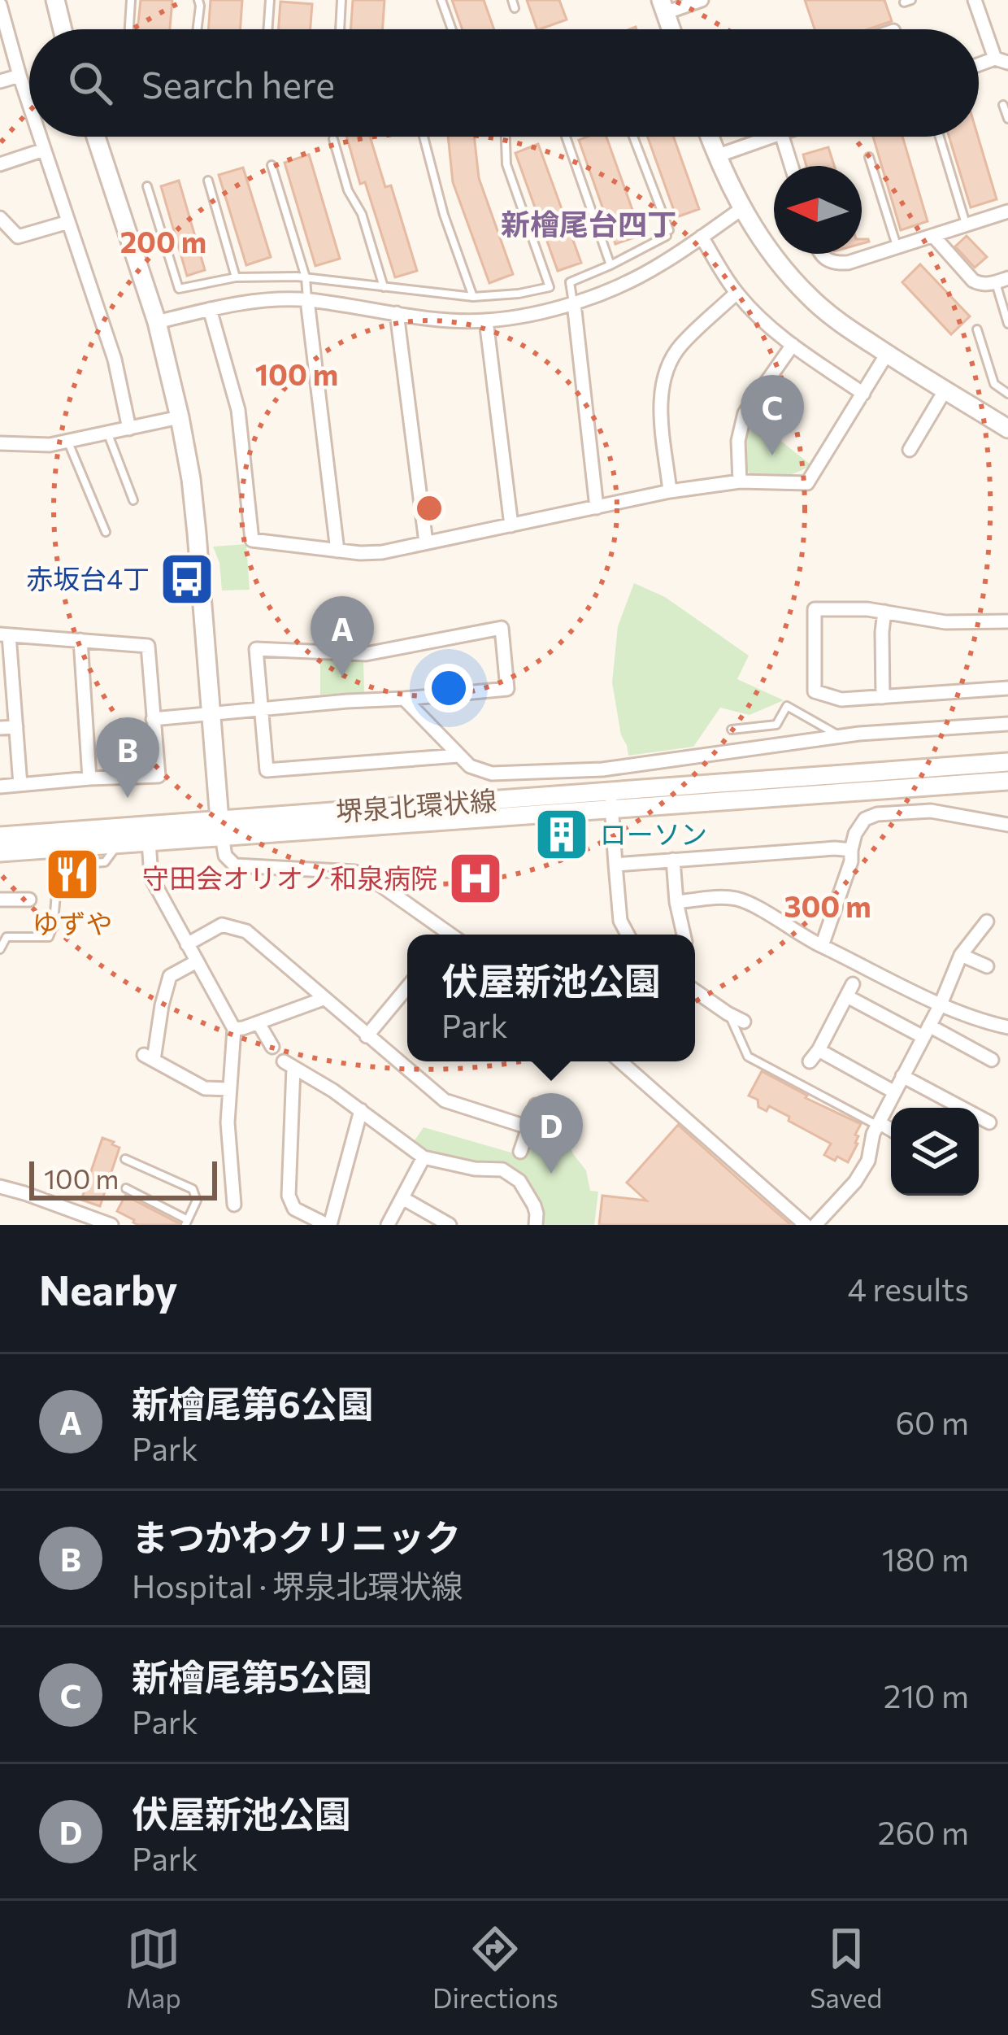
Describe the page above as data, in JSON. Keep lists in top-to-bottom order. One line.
{"streets":{"main road":["堺泉北環状線"]},"districts":["新檜尾台四丁"],"places":{"bus stop":["赤坂台4丁"],"building":["ローソン"],"restaurant":["ゆずや"],"hospital":["守田会オリオノ和泉病院"]},"scale_bar":"100 m","north":"left","page":{"search":"Search here","pins":["C","A","B","D"],"popup":["伏屋新池公園","Park"],"scale":"100 m","heading":["Nearby","4 results"],"list":[{"mark":"A","name":"新檜尾第6公園","note":"Park","value":"60 m"},{"mark":"B","name":"まつかわクリニック","note":"Hospital · 堺泉北環状線","value":"180 m"},{"mark":"C","name":"新檜尾第5公園","note":"Park","value":"210 m"},{"mark":"D","name":"伏屋新池公園","note":"Park","value":"260 m"}],"nav":["Map","Directions","Saved"]},"rings":["200 m","100 m","300 m"]}
